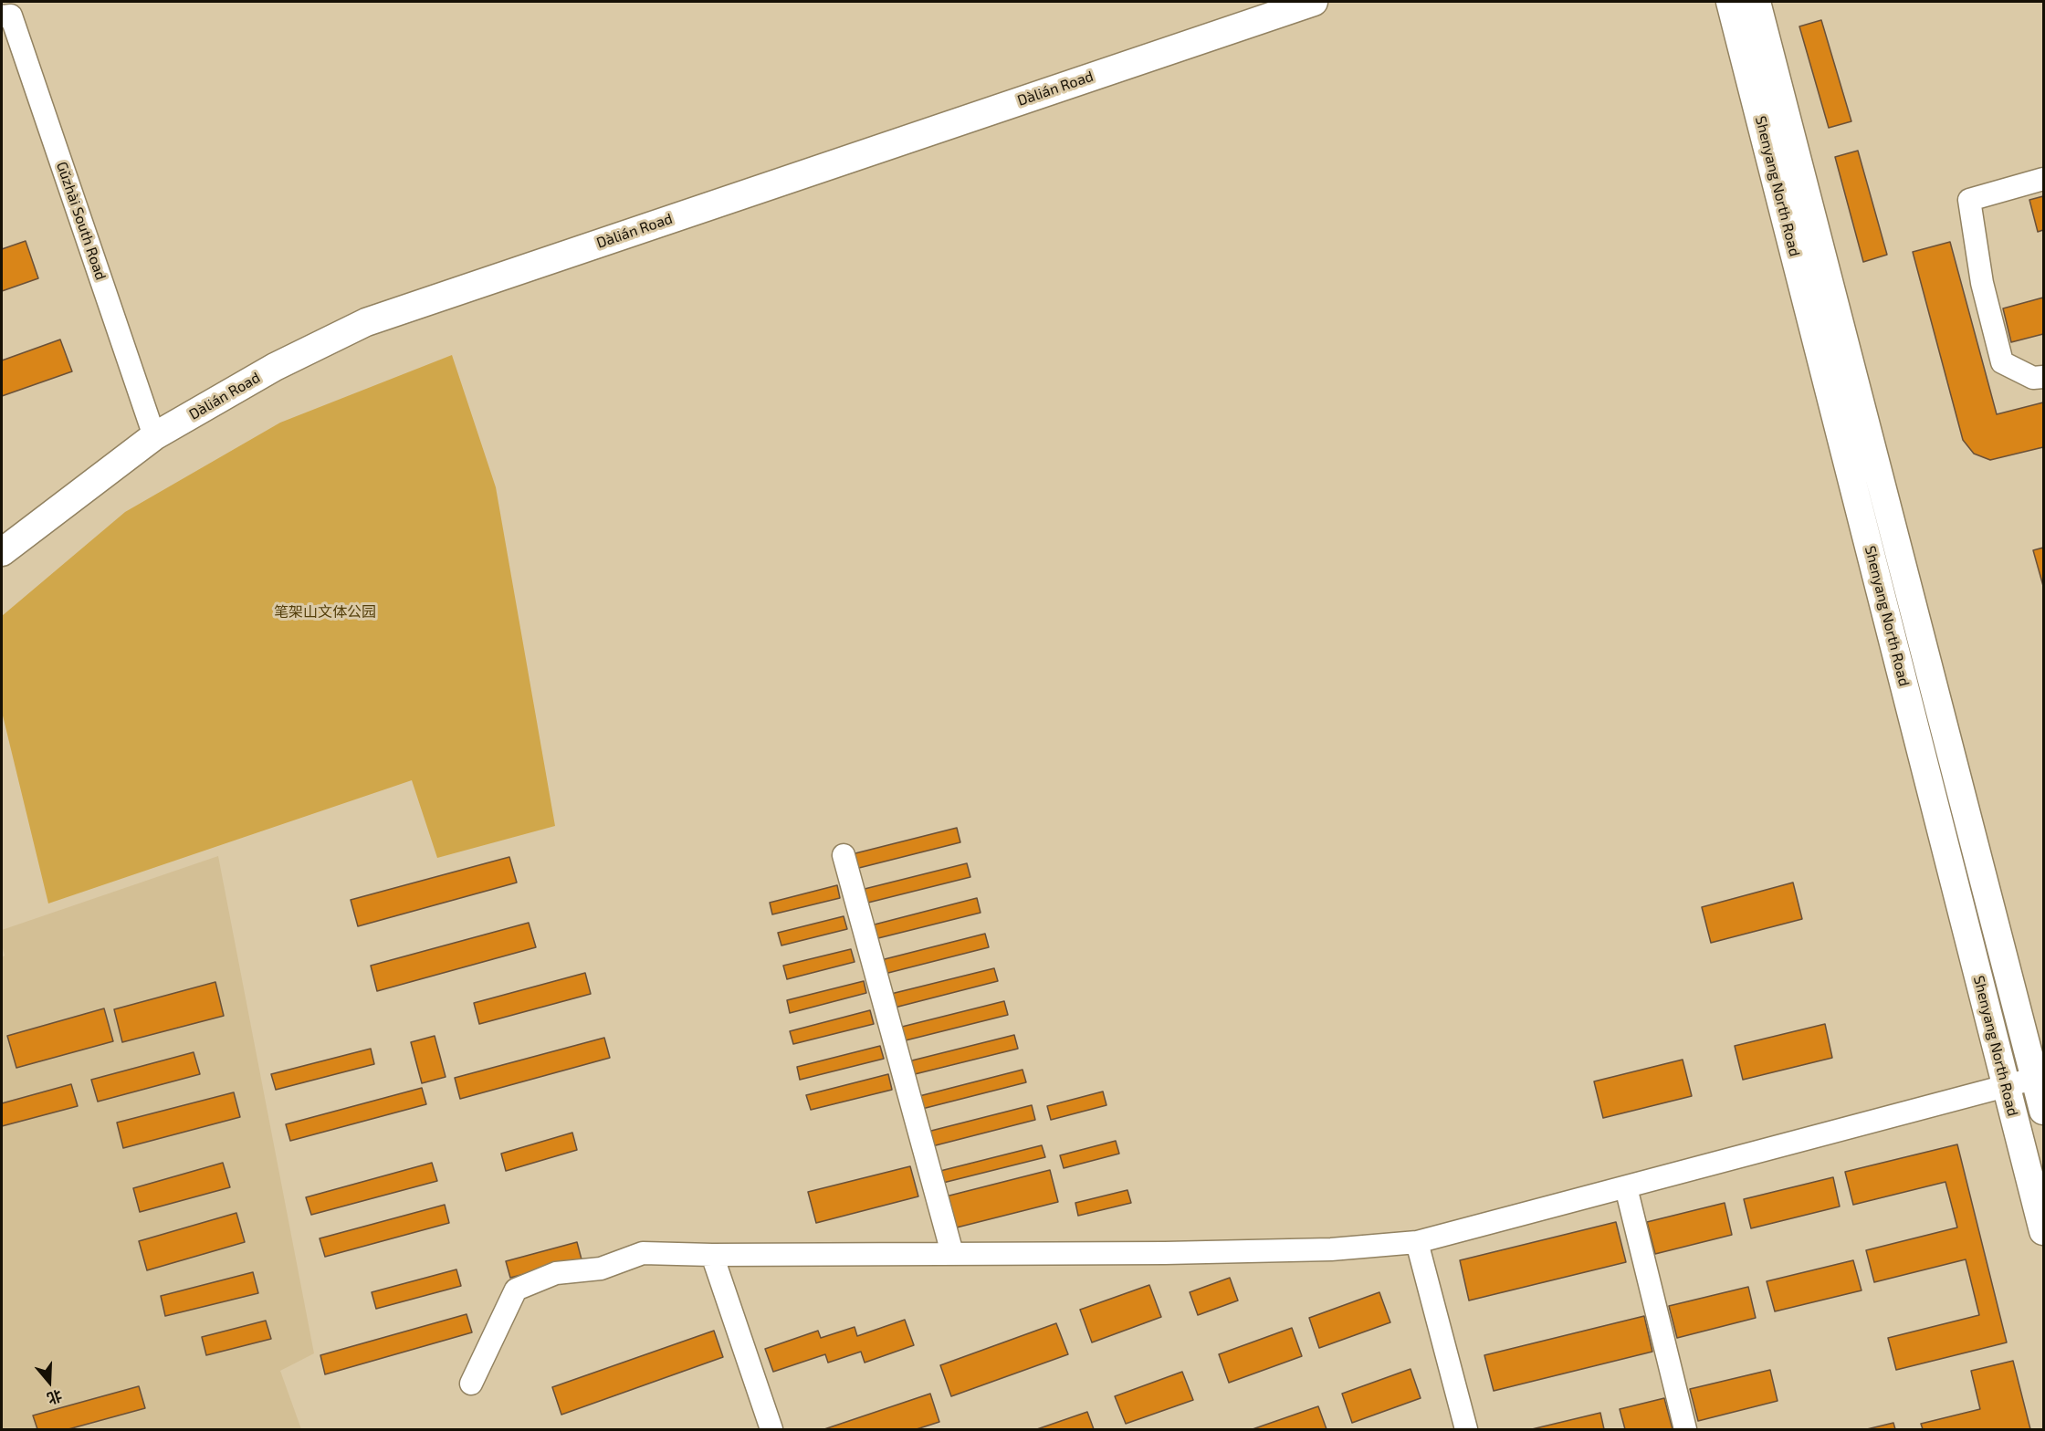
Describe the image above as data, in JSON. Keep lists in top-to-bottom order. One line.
{"streets":{"main road":["Dàlián Road","Shenyang North Road"],"street":["Gǔzhài South Road"]},"crossings":[["Dàlián Road","Gǔzhài South Road"]],"parks":["笔架山文体公园"],"north":"bottom"}
